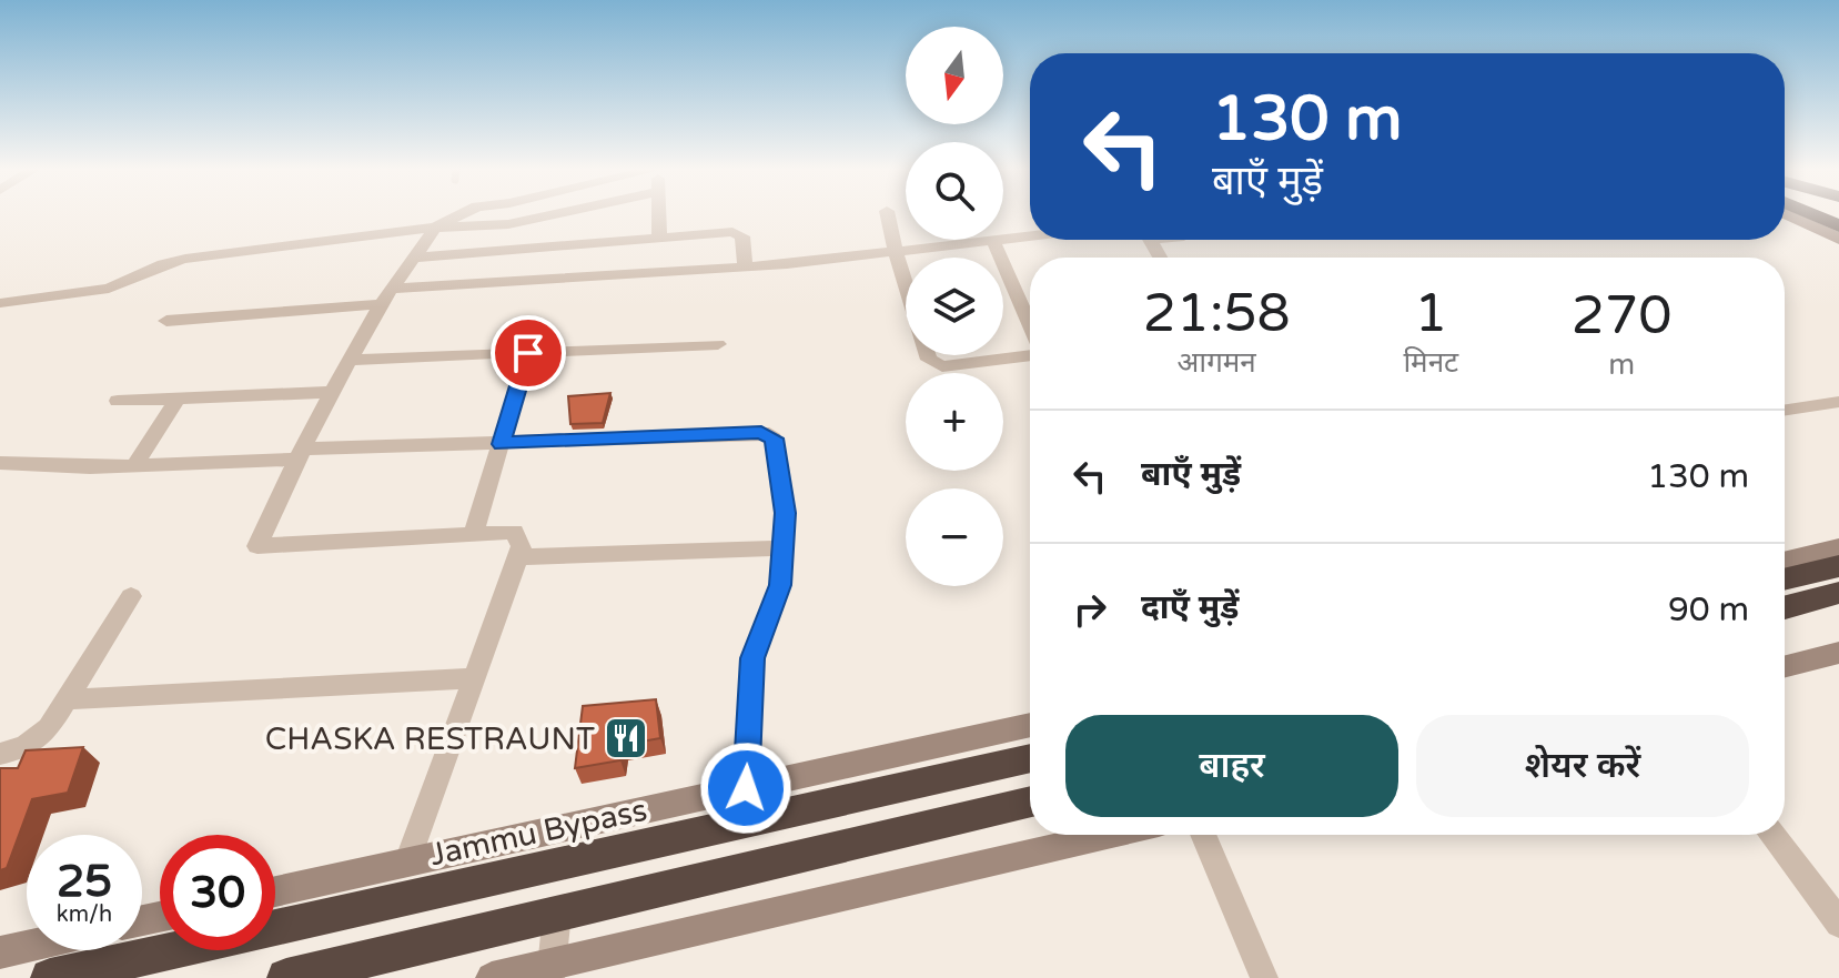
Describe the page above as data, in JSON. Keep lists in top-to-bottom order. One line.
{"streets":{"highway":["Jammu Bypass"]},"places":{"restaurant":["CHASKA RESTRAUNT"]},"north":"bottom","page":{"map_buttons":["+","−"],"turn":["130 m","बाएँ मुड़ें"],"eta":["21:58","आगमन","1","मिनट","270","m"],"list":[{"name":"बाएँ मुड़ें","value":"130 m"},{"name":"दाएँ मुड़ें","value":"90 m"}],"buttons":["बाहर","शेयर करें"],"speed":"25 km/h","limit":"30"}}
